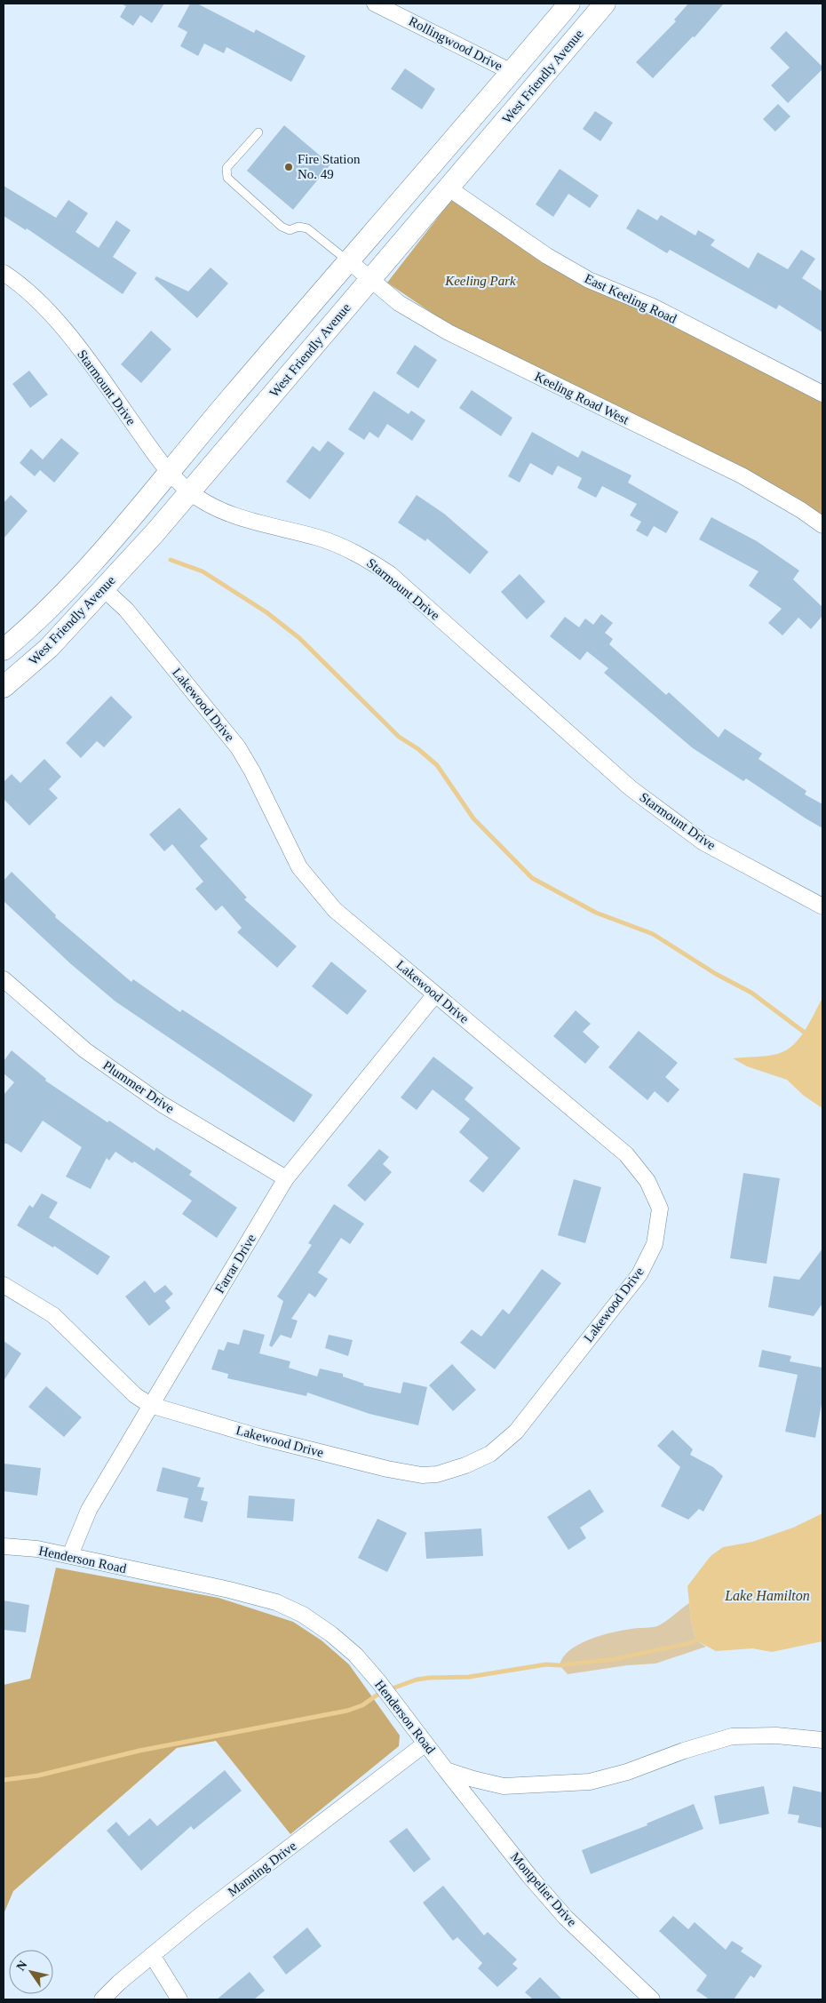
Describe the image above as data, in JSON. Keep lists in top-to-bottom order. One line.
{"streets":{"main road":["West Friendly Avenue"],"street":["Rollingwood Drive","East Keeling Road","Starmount Drive","Keeling Road West","Lakewood Drive","Plummer Drive","Farrar Drive","Henderson Road","Manning Drive","Montpelier Drive"]},"crossings":[["Rollingwood Drive","West Friendly Avenue"],["West Friendly Avenue","East Keeling Road"],["West Friendly Avenue","Starmount Drive"],["West Friendly Avenue","Keeling Road West"],["West Friendly Avenue","Lakewood Drive"],["Lakewood Drive","Farrar Drive"],["Plummer Drive","Farrar Drive"],["Farrar Drive","Henderson Road"],["Henderson Road","Manning Drive"],["Henderson Road","Montpelier Drive"]],"water":["Lake Hamilton"],"parks":["Keeling Park"],"places":["Fire Station No. 49"],"north":"top left"}
